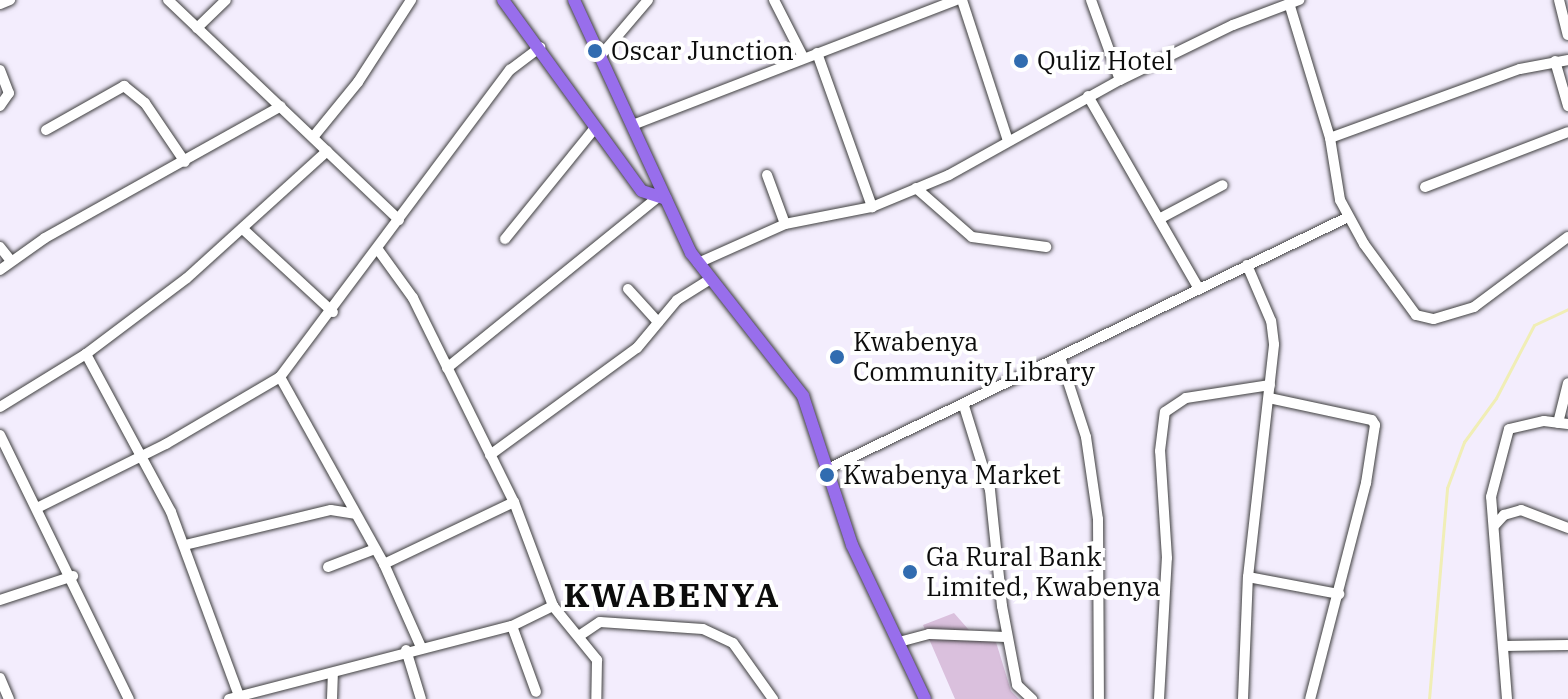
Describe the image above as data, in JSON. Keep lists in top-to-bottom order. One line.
{"districts":["KWABENYA"],"places":["Oscar Junction","Quliz Hotel","Kwabenya Community Library","Kwabenya Market","Ga Rural Bank Limited, Kwabenya"]}
